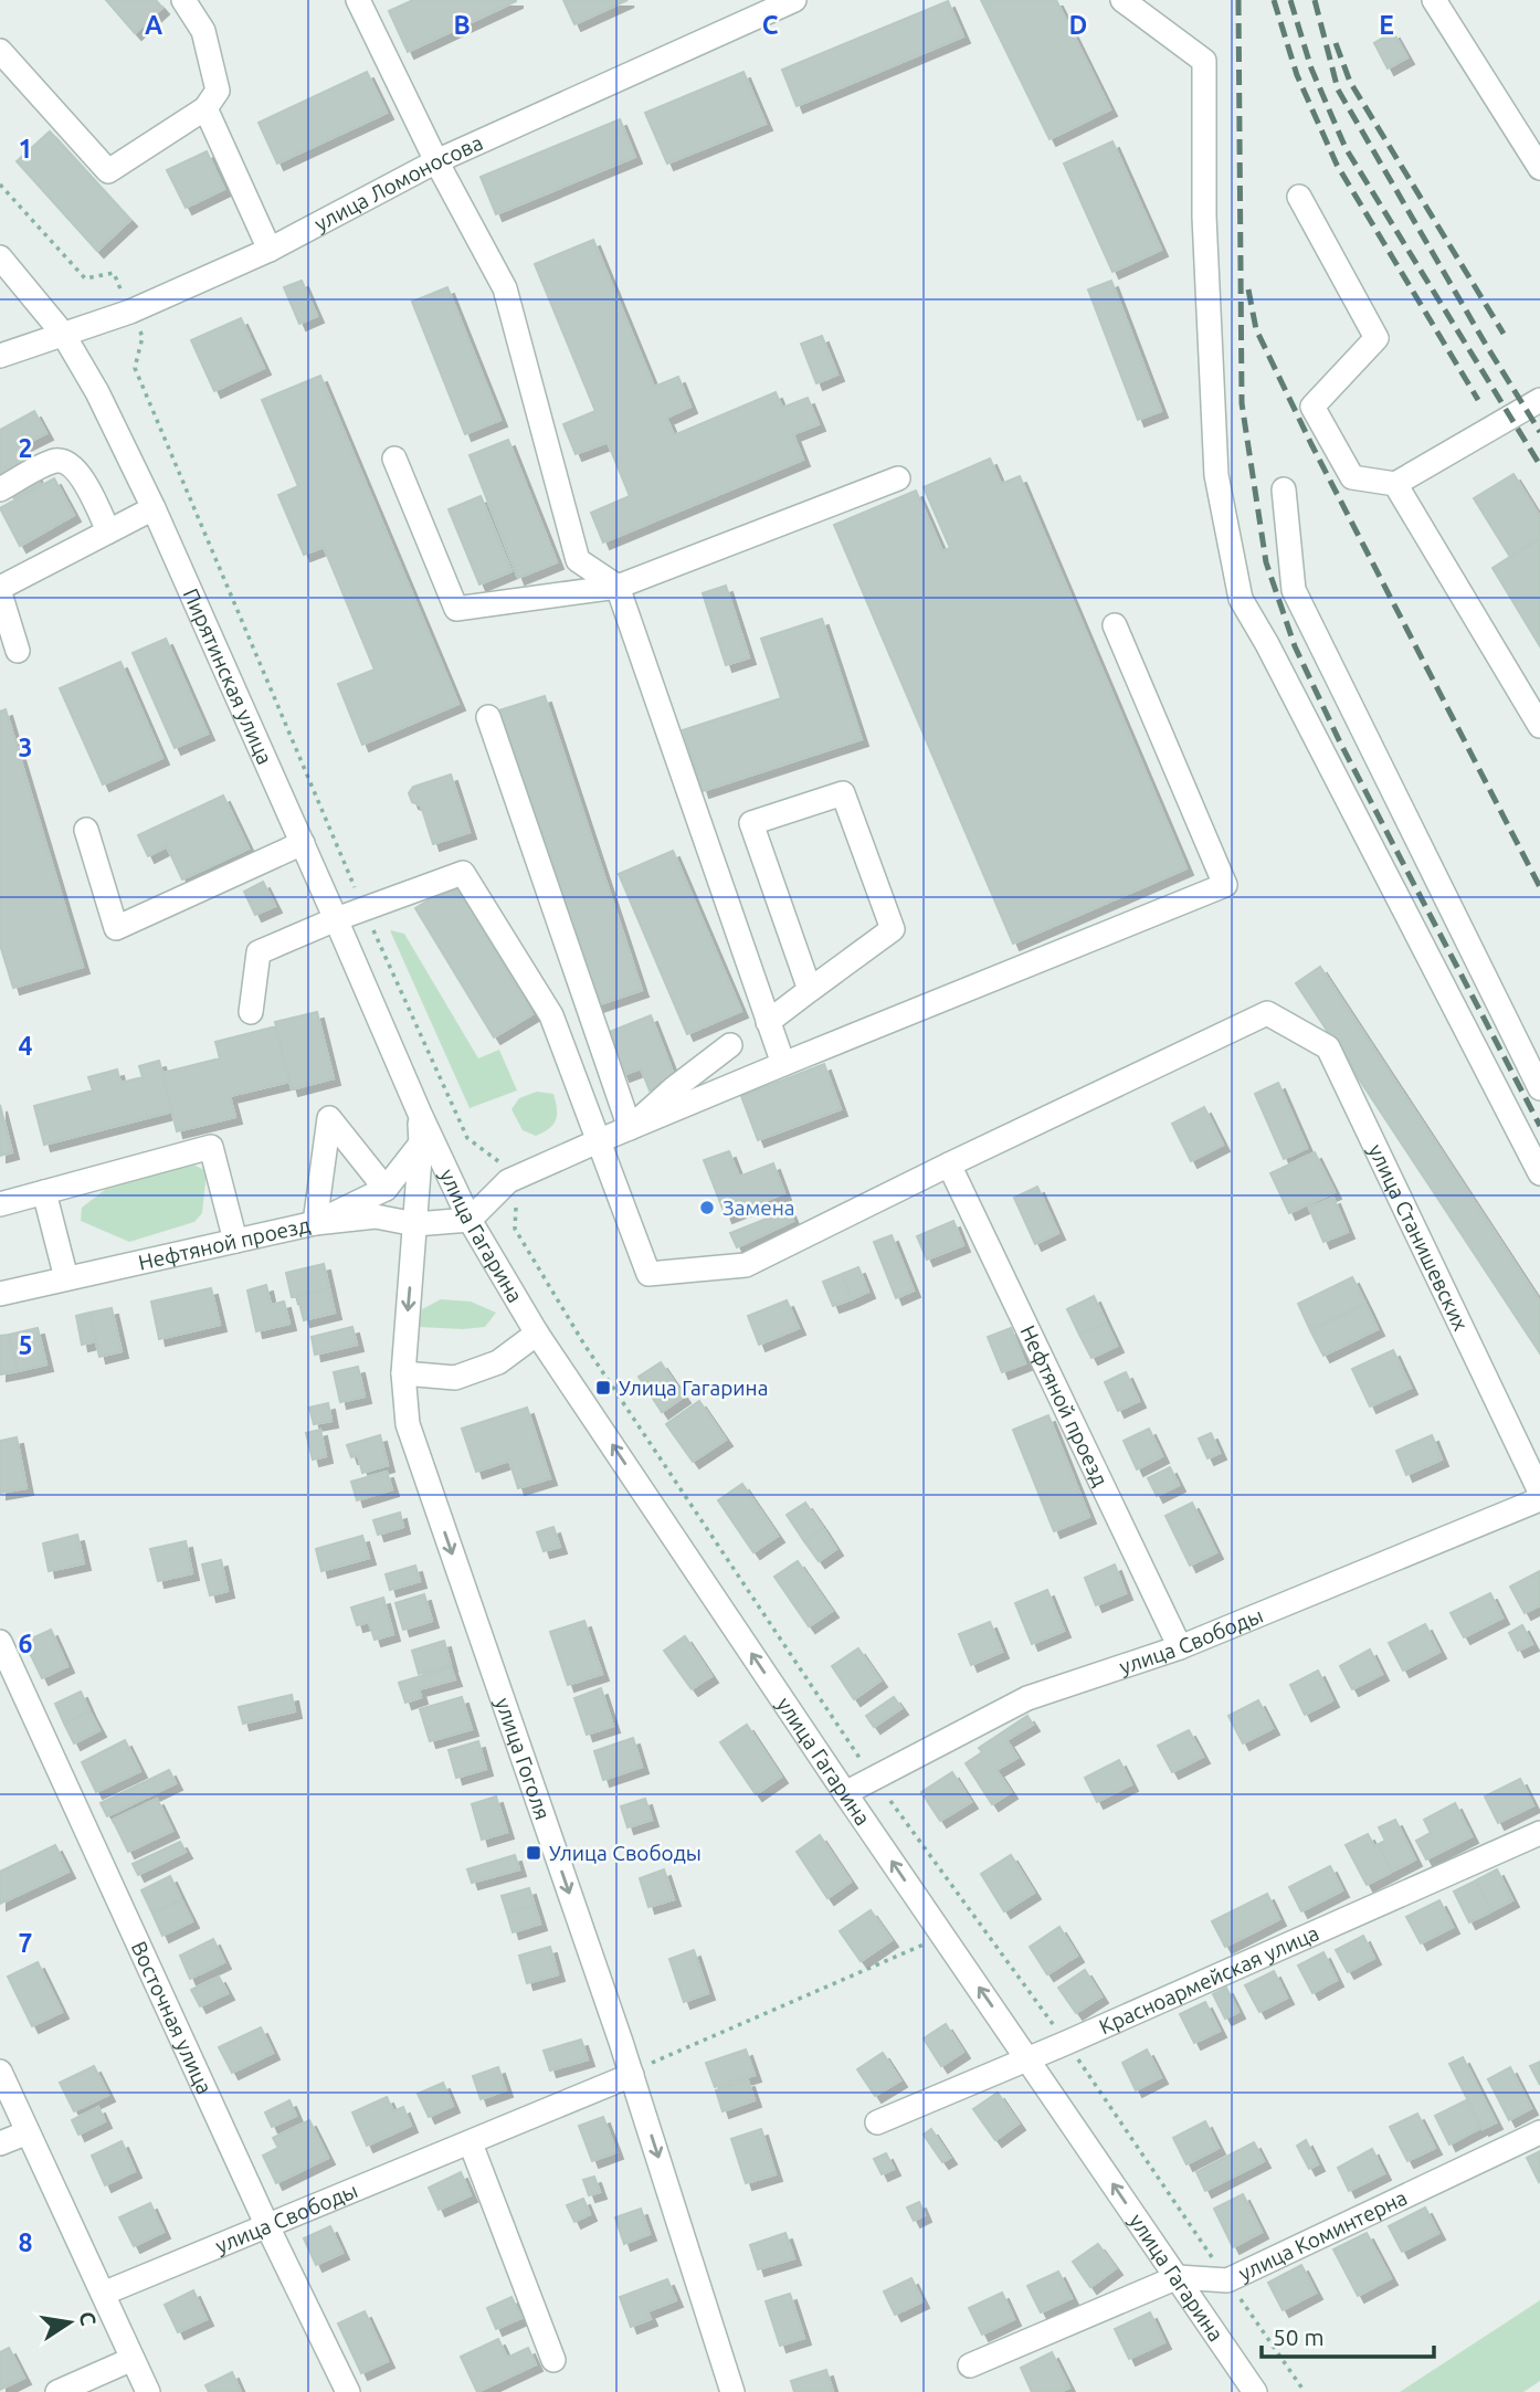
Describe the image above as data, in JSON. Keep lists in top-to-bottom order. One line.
{"streets":{"street":["улица Ломоносова","Пирятинская улица","улица Гагарина","улица Станишевских","Нефтяной проезд","улица Свободы","улица Гоголя","Красноармейская улица","Восточная улица","улица Коминтерна"]},"crossings":[["улица Ломоносова","Пирятинская улица"],["Пирятинская улица","улица Гагарина"],["Пирятинская улица","улица Гоголя"],["улица Гагарина","улица Свободы"],["улица Гагарина","улица Гоголя"],["улица Гагарина","Красноармейская улица"],["улица Гагарина","улица Коминтерна"],["улица Станишевских","Нефтяной проезд"],["Нефтяной проезд","улица Свободы"],["Нефтяной проезд","улица Гоголя"],["улица Свободы","улица Гоголя"],["улица Свободы","Восточная улица"]],"one_way":["улица Гагарина","улица Гоголя"],"places":{"other":["Замена"],"transit":["Улица Гагарина","Улица Свободы"]},"scale_bar":"50 m","north":"right","grid":{"columns":["A","B","C","D","E"],"rows":["1","2","3","4","5","6","7","8"]}}
